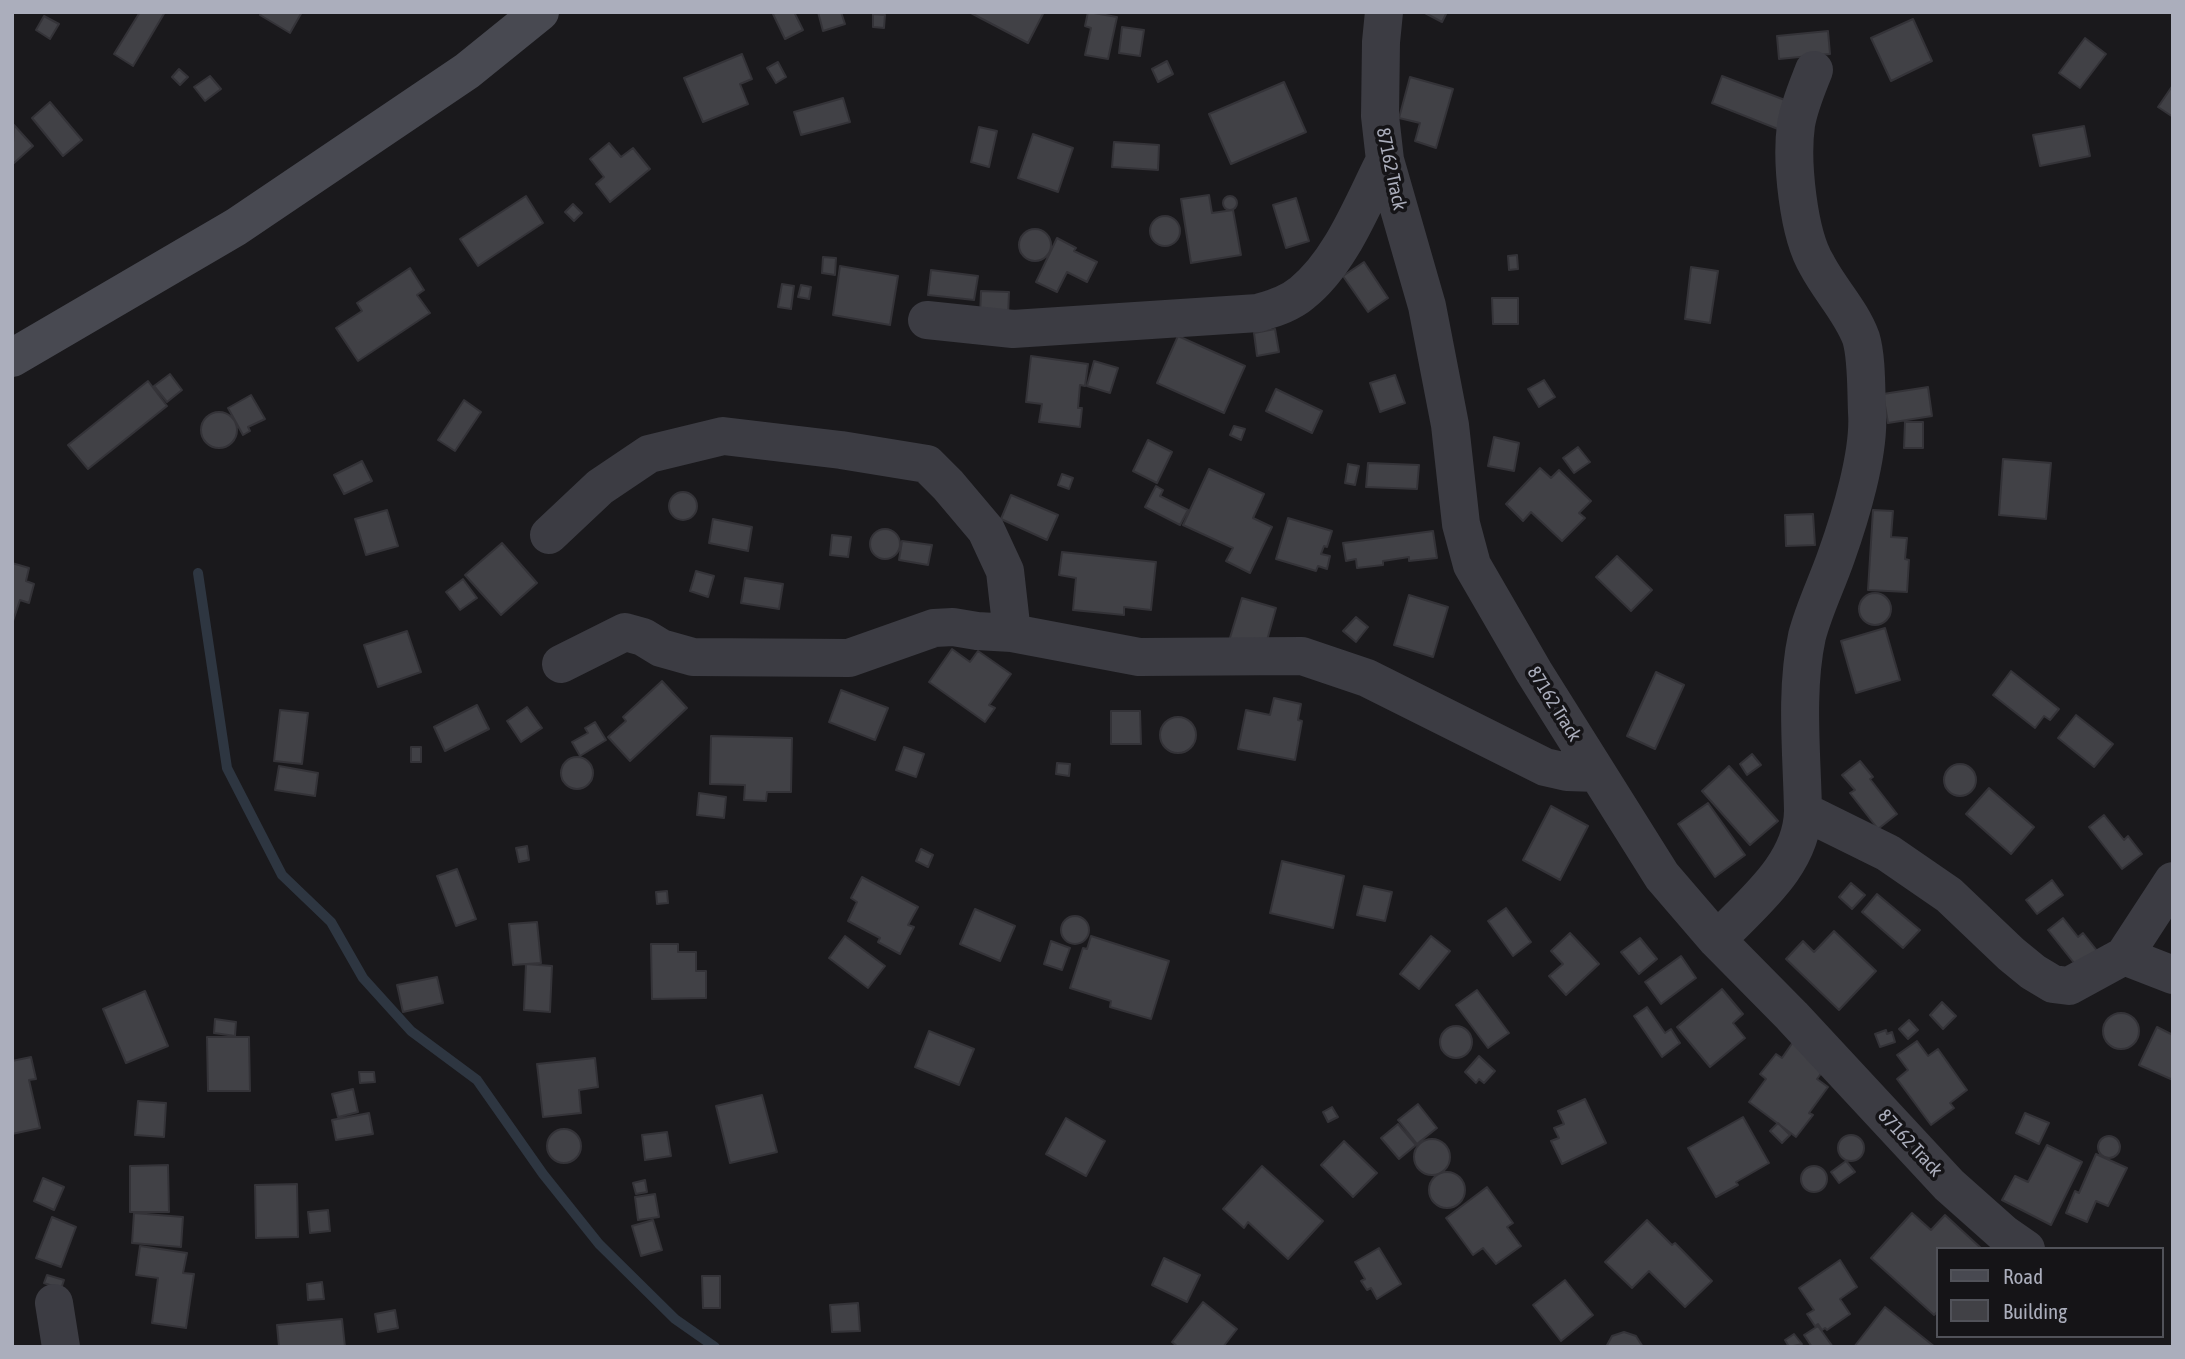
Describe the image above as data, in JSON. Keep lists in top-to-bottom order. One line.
{"streets":{"street":["87162 Track"]},"legend":["Road","Building"]}
